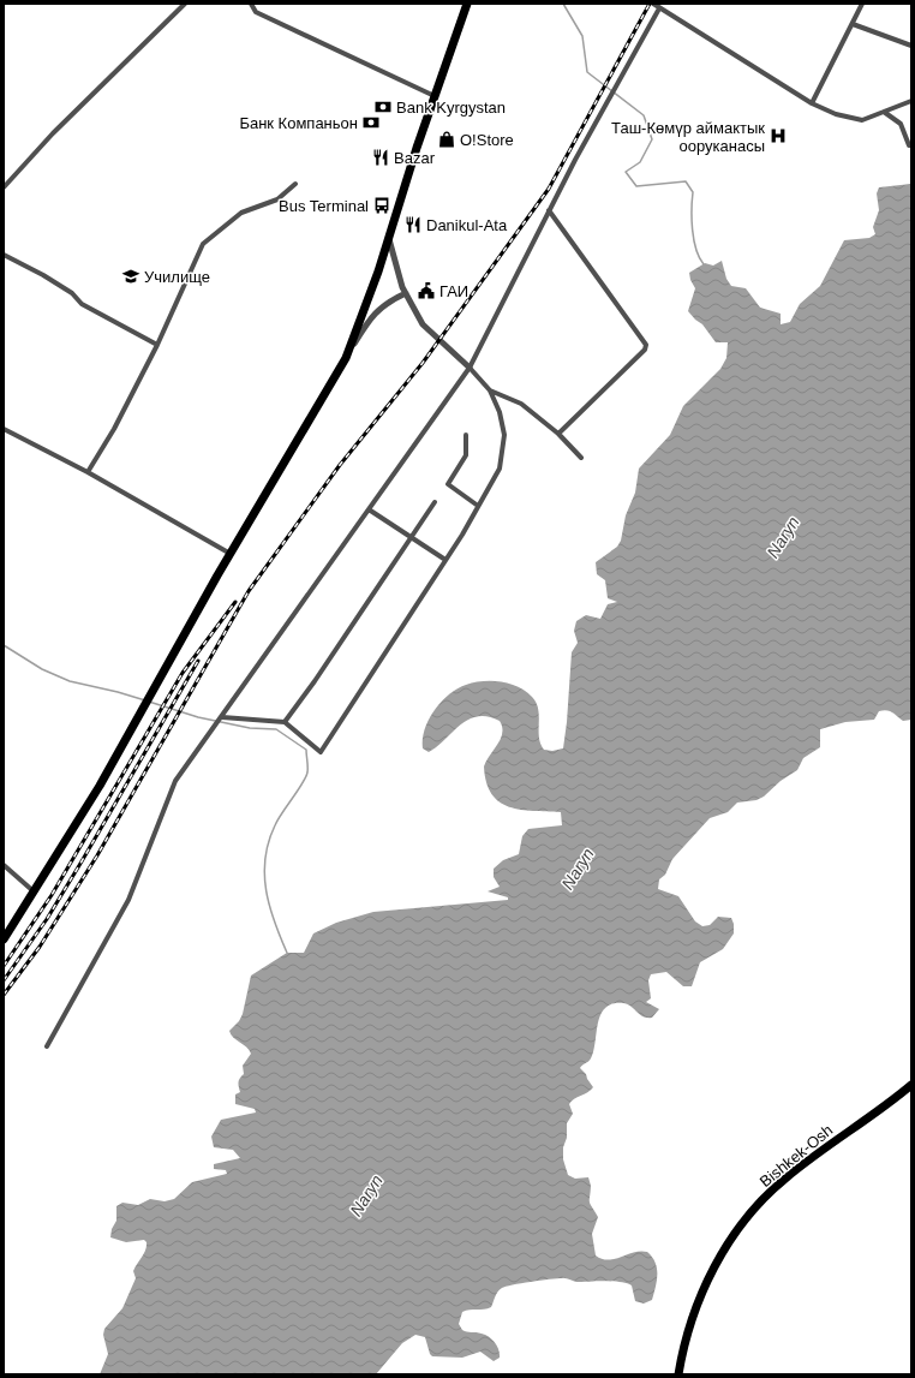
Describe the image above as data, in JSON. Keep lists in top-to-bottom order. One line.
{"streets":{"main road":["Bishkek-Osh"]},"water":["Naryn"],"places":{"bank":["Bank Kyrgystan","Банк Компаньон"],"hospital":["Таш-Көмүр аймактык ооруканасы"],"shop":["O!Store"],"restaurant":["Bazar","Danikul-Ata"],"bus stop":["Bus Terminal"],"school or university":["Училище"],"public building":["ГАИ"]}}
